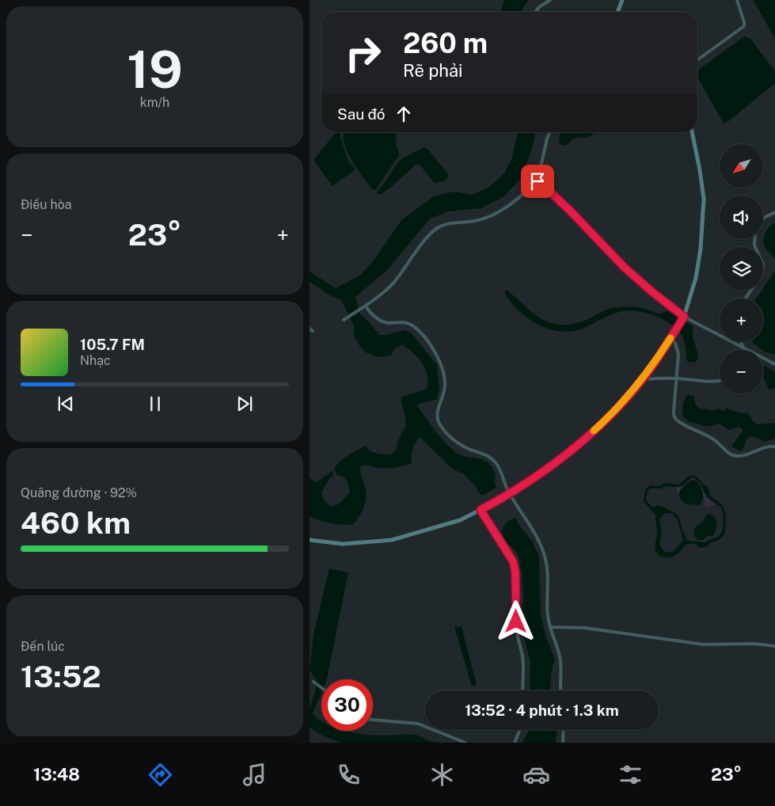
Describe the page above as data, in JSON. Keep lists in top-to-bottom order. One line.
{"north":"bottom left","page":{"tile":[["19","km/h"],"Điều hòa",["Quãng đường · 92%","460 km"],["Đến lúc","13:52"]],"turn":["260 m","Rẽ phải"],"then":"Sau đó","map_buttons":["+","−"],"heat":["−","23°","+"],"song":["105.7 FM","Nhạc"],"limit":"30","trip":"13:52 · 4 phút · 1.3 km","tabs":["13:48","23°"]}}
